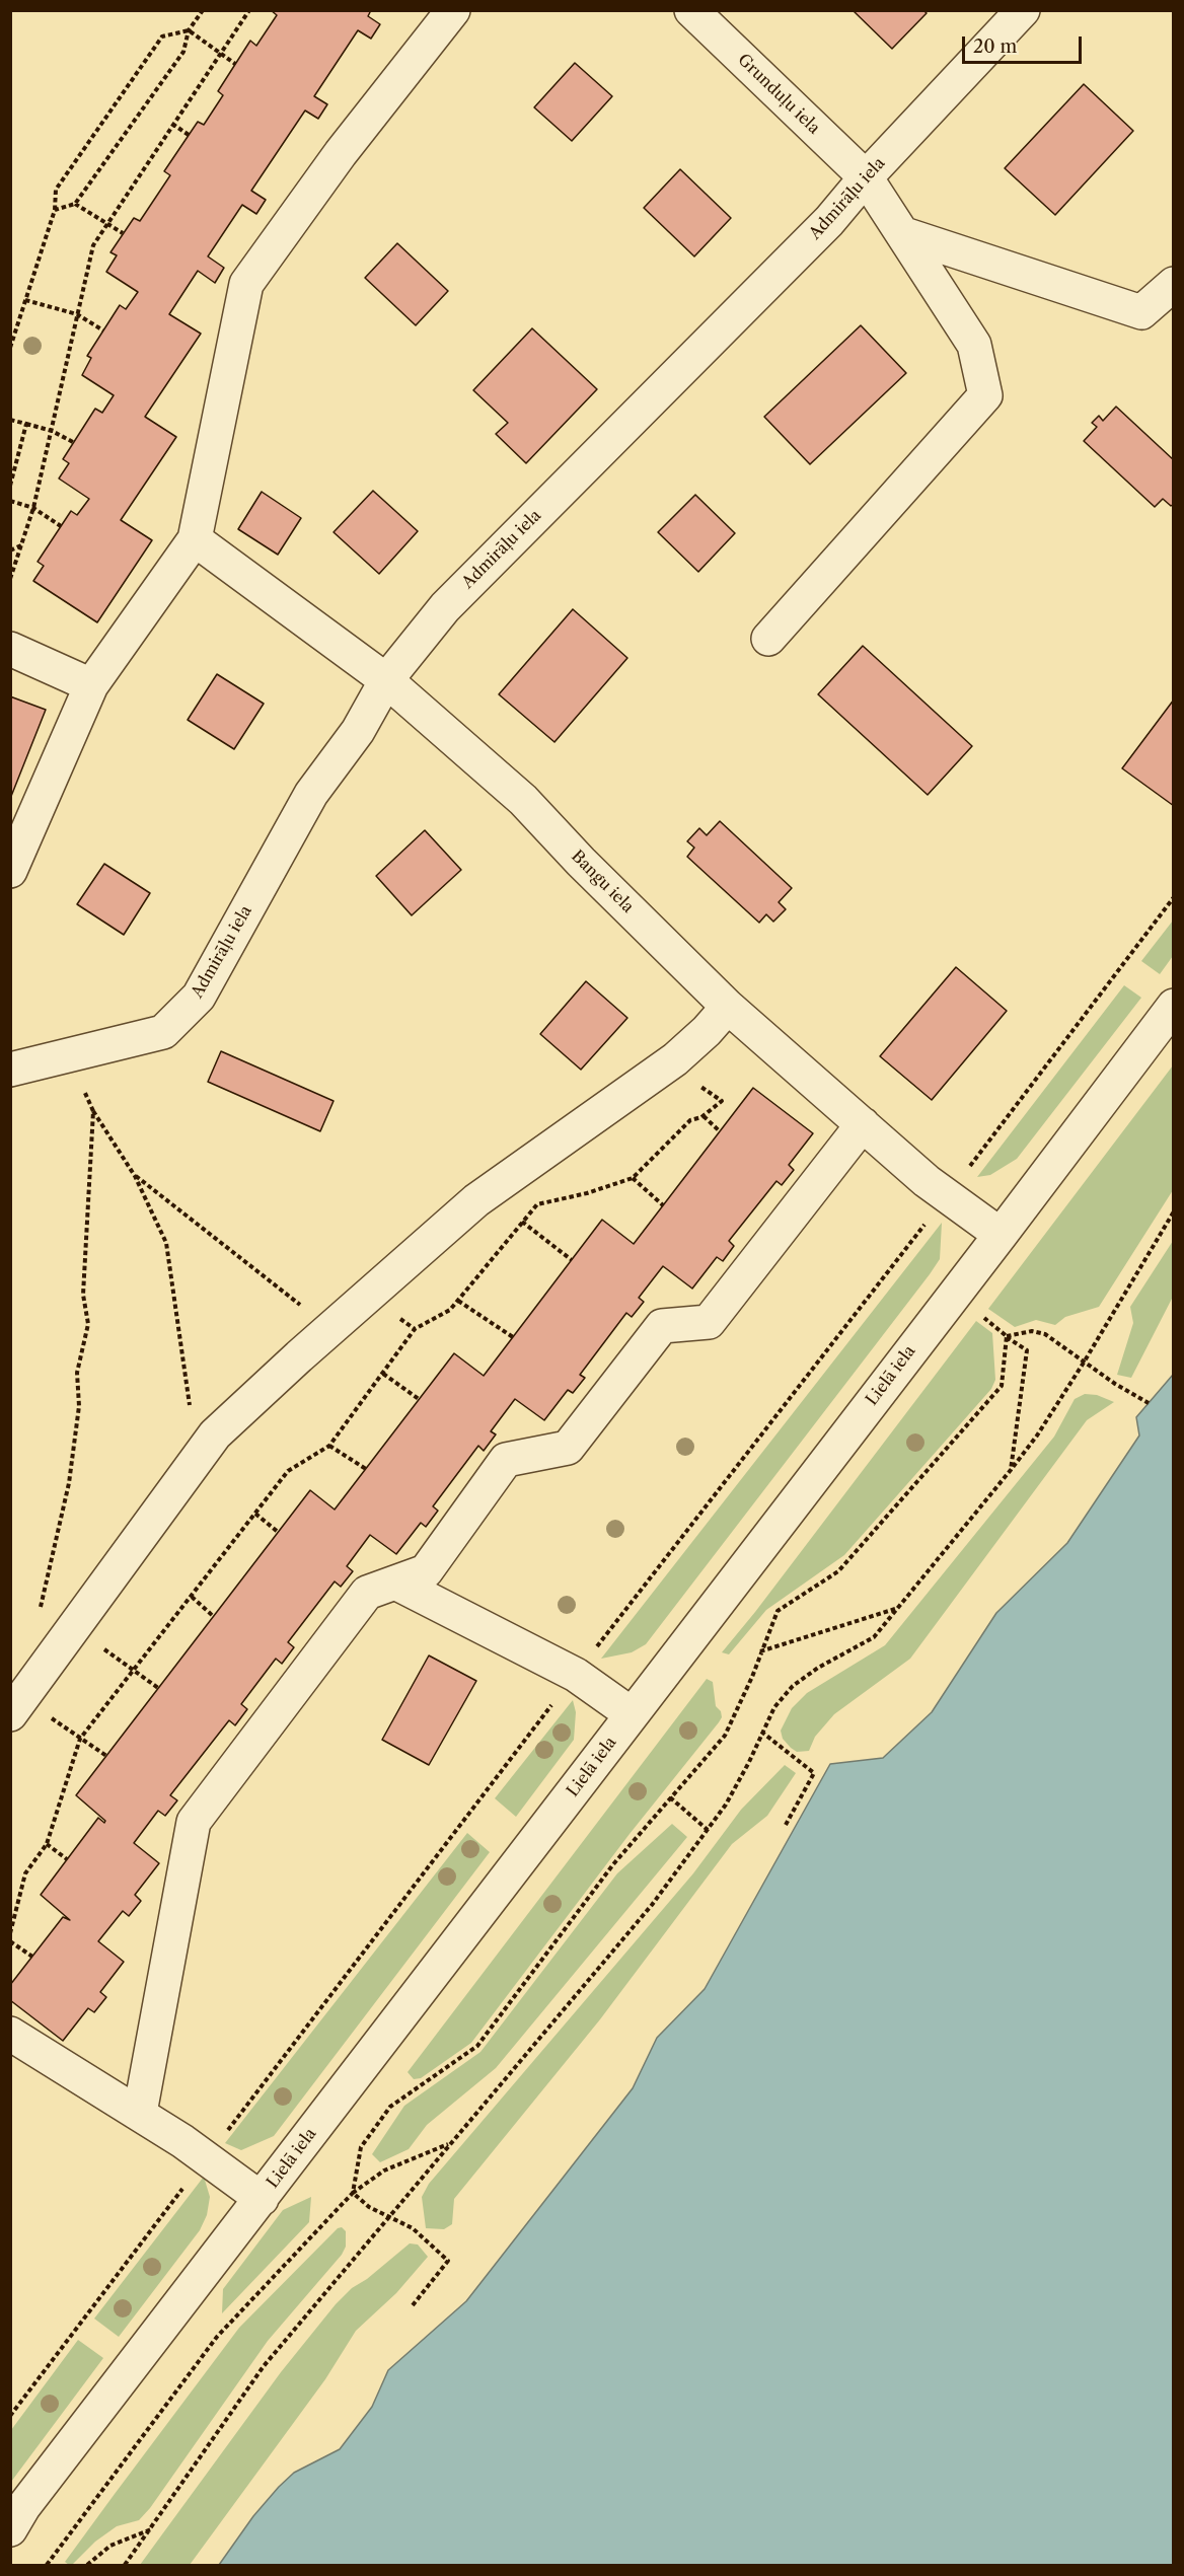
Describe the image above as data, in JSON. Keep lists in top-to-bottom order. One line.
{"streets":{"street":["Grunduļu iela","Admirāļu iela","Bangu iela","Lielā iela"]},"crossings":[["Grunduļu iela","Admirāļu iela"],["Admirāļu iela","Bangu iela"],["Bangu iela","Lielā iela"]],"scale_bar":"20 m"}
